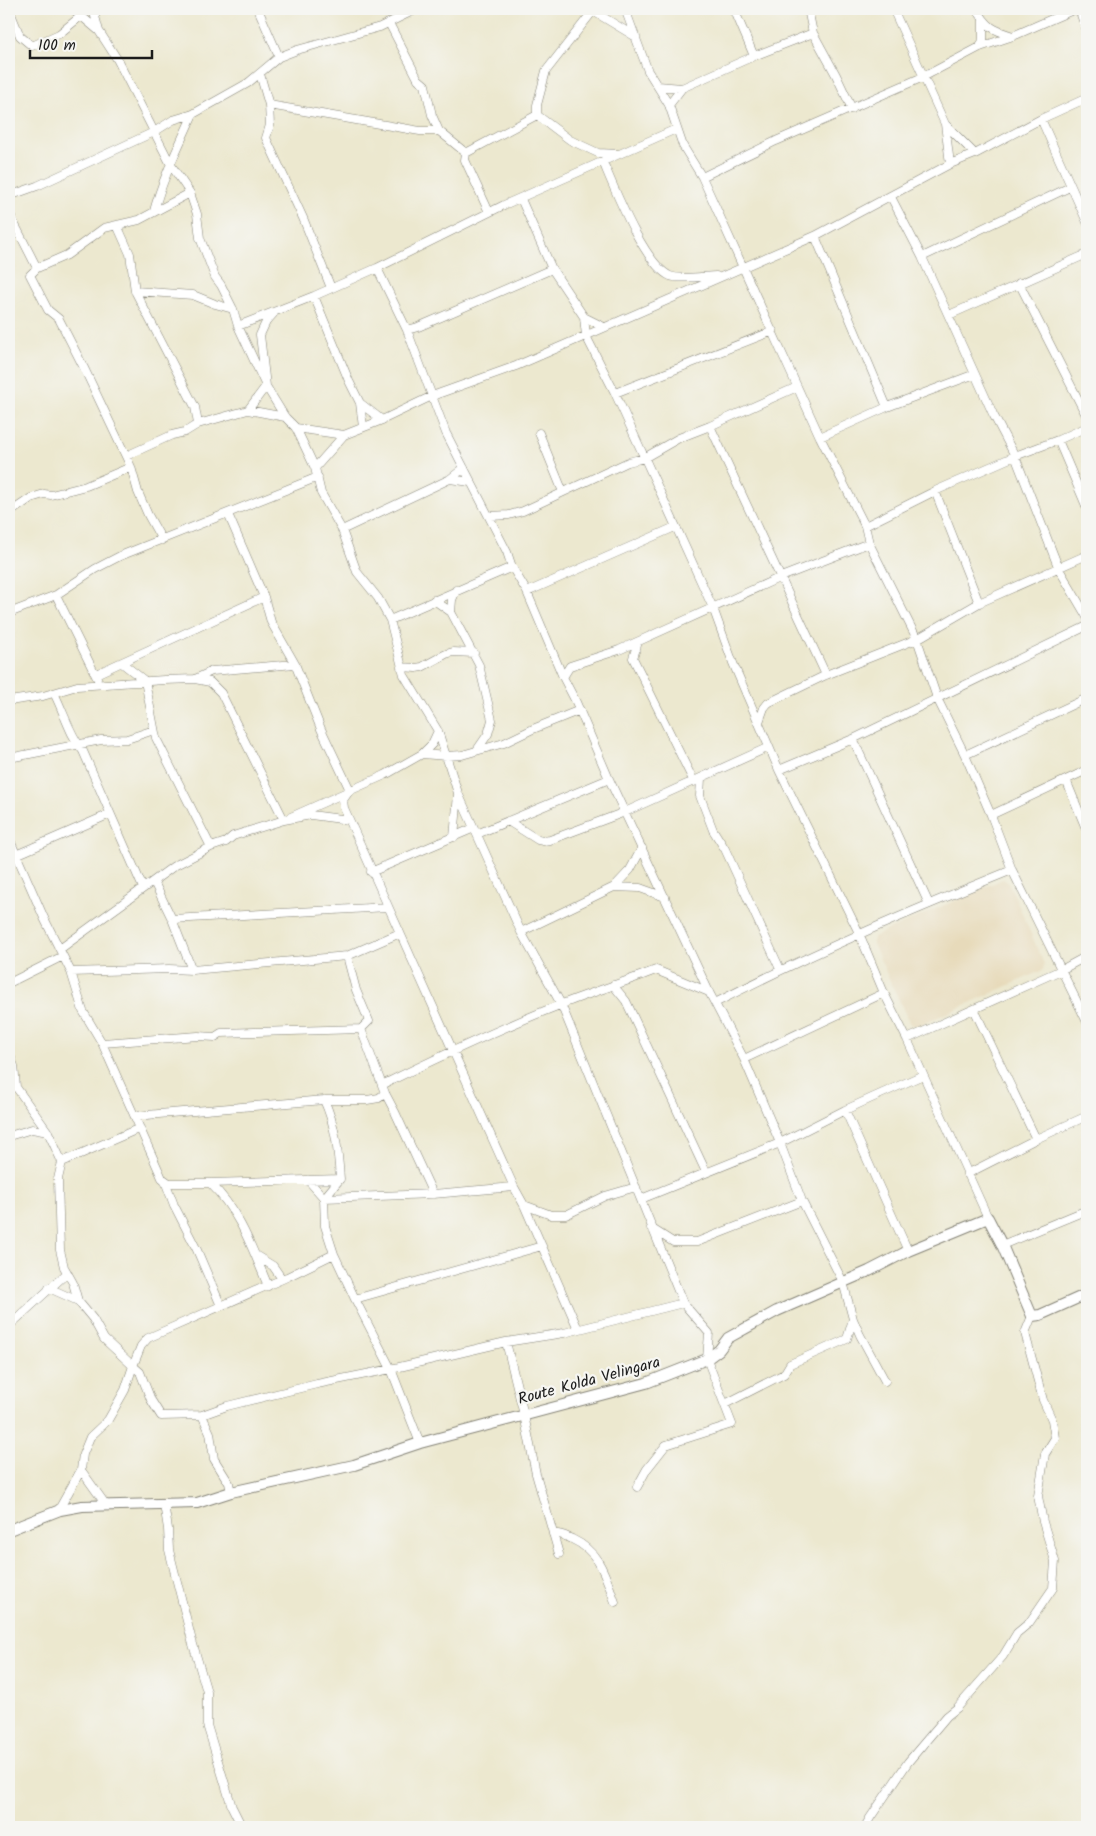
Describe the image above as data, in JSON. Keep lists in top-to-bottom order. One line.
{"streets":{"main road":["Route Kolda Velingara"]},"scale_bar":"100 m"}
